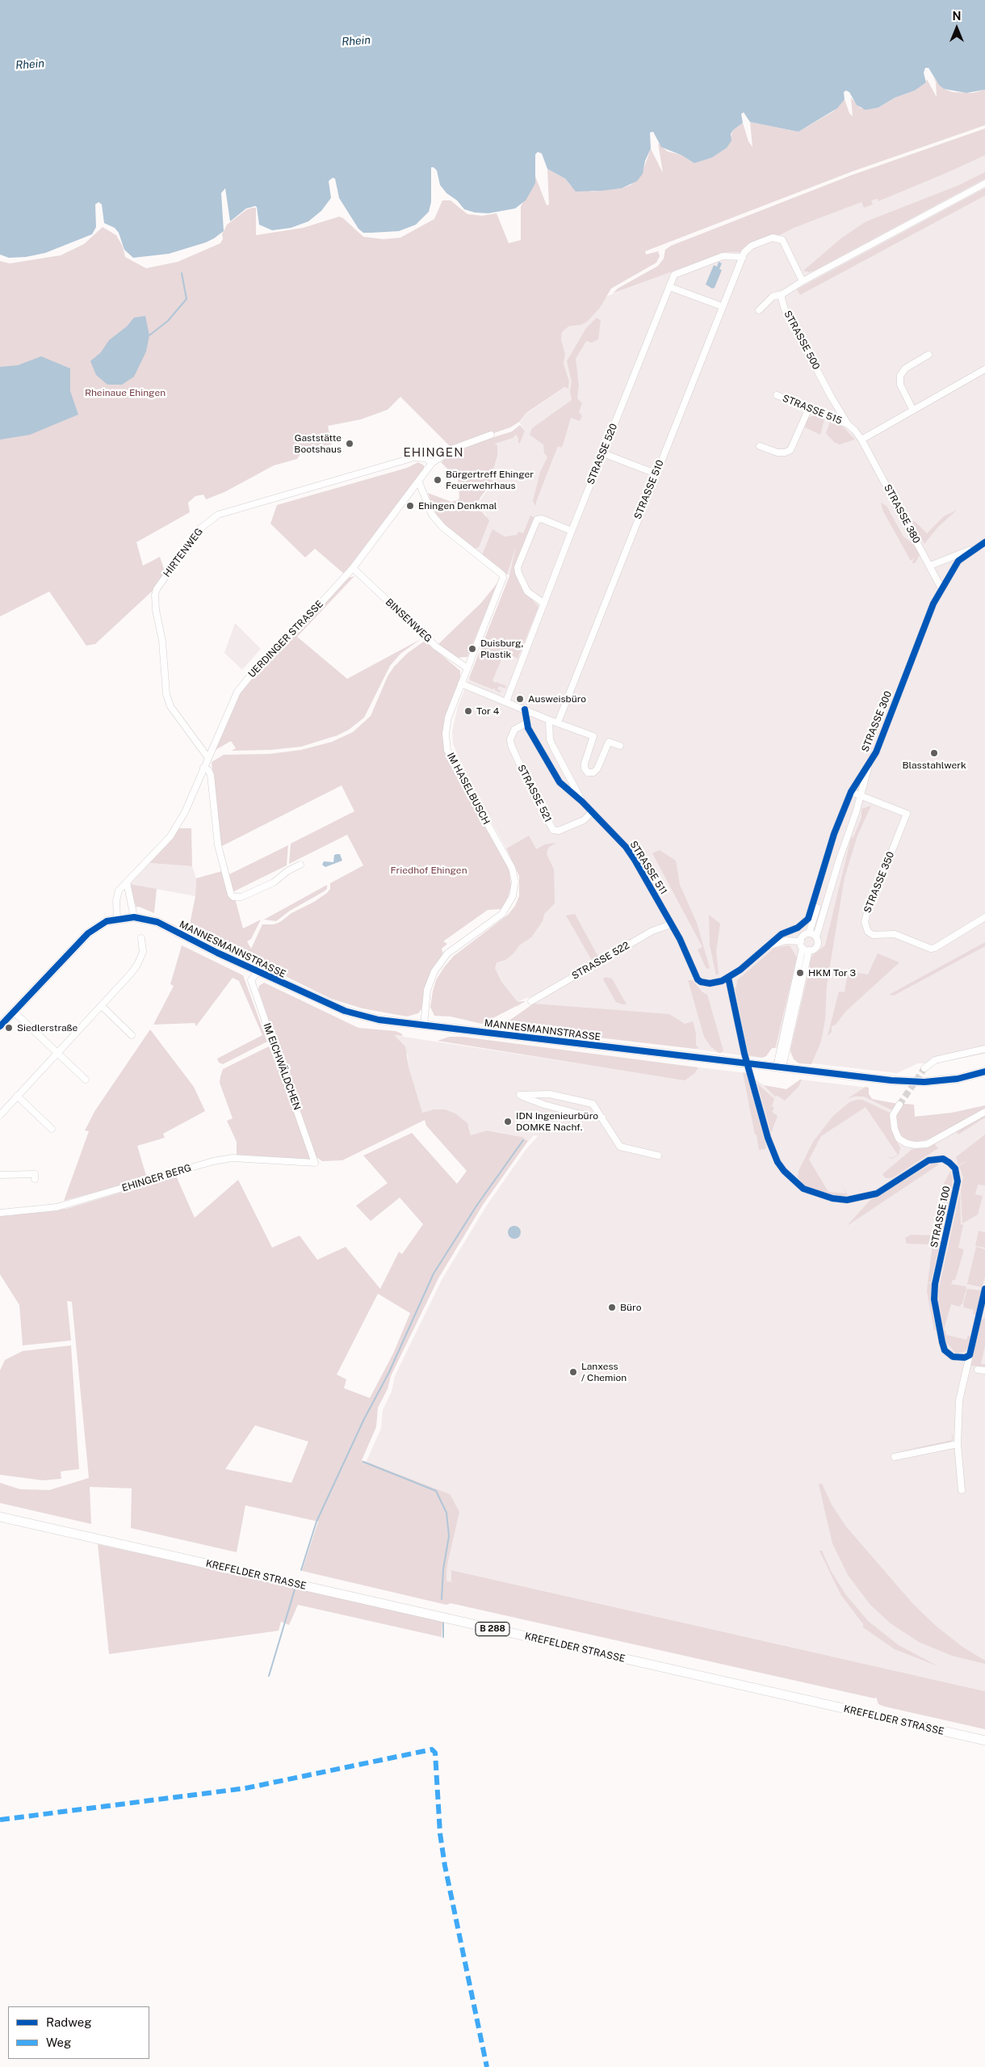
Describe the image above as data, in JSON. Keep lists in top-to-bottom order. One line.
{"streets":{"main road":["MANNESMANNSTRASSE","KREFELDER STRASSE","B 288"],"street":["STRASSE 500","STRASSE 515","STRASSE 520","STRASSE 510","STRASSE 380","HIRTENWEG","BINSENWEG","UERDINGER STRASSE","STRASSE 300","IM HASELBUSCH","STRASSE 521","STRASSE 511","STRASSE 350","STRASSE 522","IM EICHWÄLDCHEN","EHINGER BERG","STRASSE 100"]},"crossings":[["STRASSE 500","STRASSE 515"],["STRASSE 500","STRASSE 380"],["STRASSE 520","STRASSE 510"],["STRASSE 380","STRASSE 300"],["HIRTENWEG","UERDINGER STRASSE"],["BINSENWEG","UERDINGER STRASSE"],["BINSENWEG","IM HASELBUSCH"],["UERDINGER STRASSE","IM HASELBUSCH"],["UERDINGER STRASSE","MANNESMANNSTRASSE"],["STRASSE 300","STRASSE 511"],["STRASSE 300","STRASSE 350"],["IM HASELBUSCH","MANNESMANNSTRASSE"],["STRASSE 521","STRASSE 511"],["STRASSE 511","STRASSE 522"],["STRASSE 511","STRASSE 100"],["MANNESMANNSTRASSE","IM EICHWÄLDCHEN"],["IM EICHWÄLDCHEN","EHINGER BERG"]],"districts":["EHINGEN"],"water":["Rhein"],"parks":["Rheinaue Ehingen","Friedhof Ehingen"],"places":["Gaststätte Bootshaus","Bürgertreff Ehinger Feuerwehrhaus","Ehingen Denkmal","Duisburg, Plastik","Ausweisbüro","Tor 4","Blasstahlwerk","HKM Tor 3","Siedlerstraße","IDN Ingenieurbüro DOMKE Nachf.","Büro","Lanxess / Chemion"],"legend":["Radweg","Weg"],"north":"top"}
